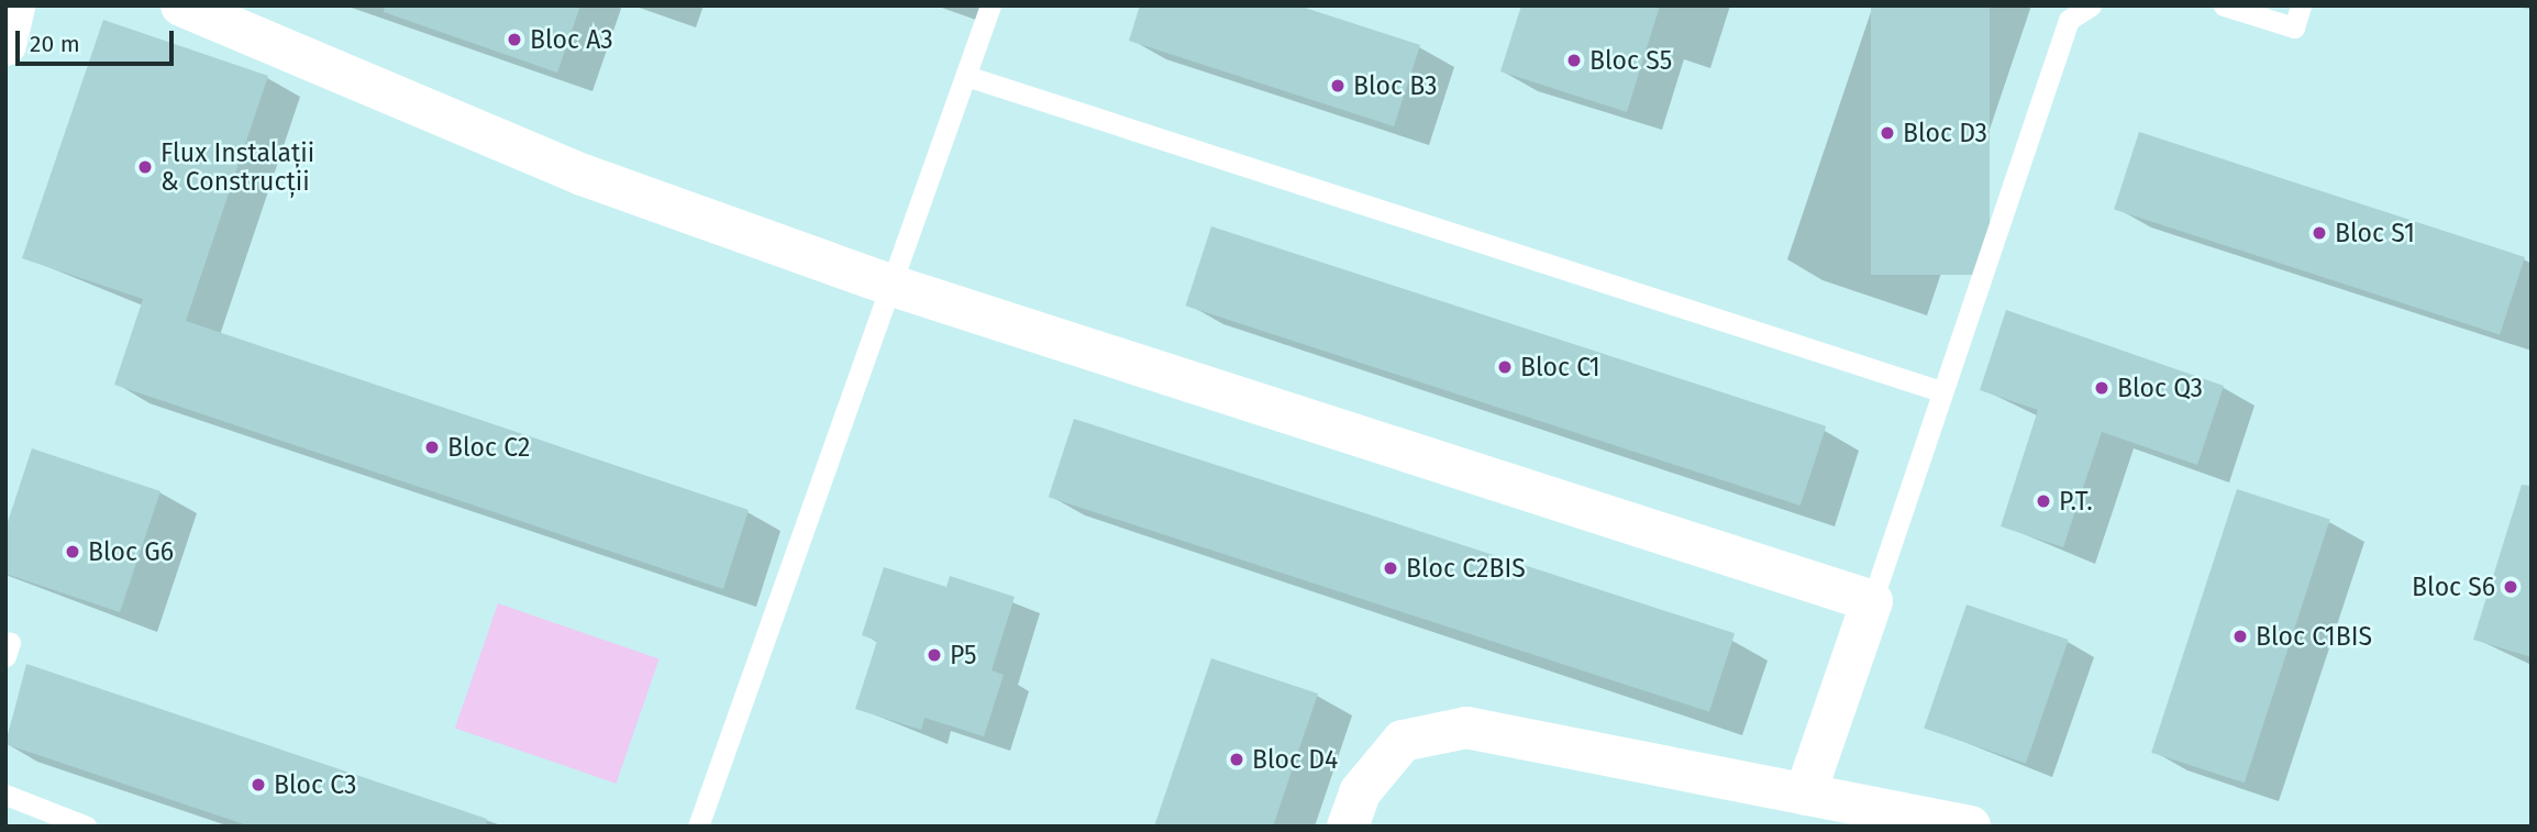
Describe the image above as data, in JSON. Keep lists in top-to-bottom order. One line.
{"places":["Bloc A3","Bloc S5","Bloc B3","Bloc D3","Flux Instalații & Construcții","Bloc S1","Bloc C1","Bloc Q3","Bloc C2","P.T.","Bloc G6","Bloc C2BIS","Bloc S6","Bloc C1BIS","P5","Bloc D4","Bloc C3"],"scale_bar":"20 m"}
